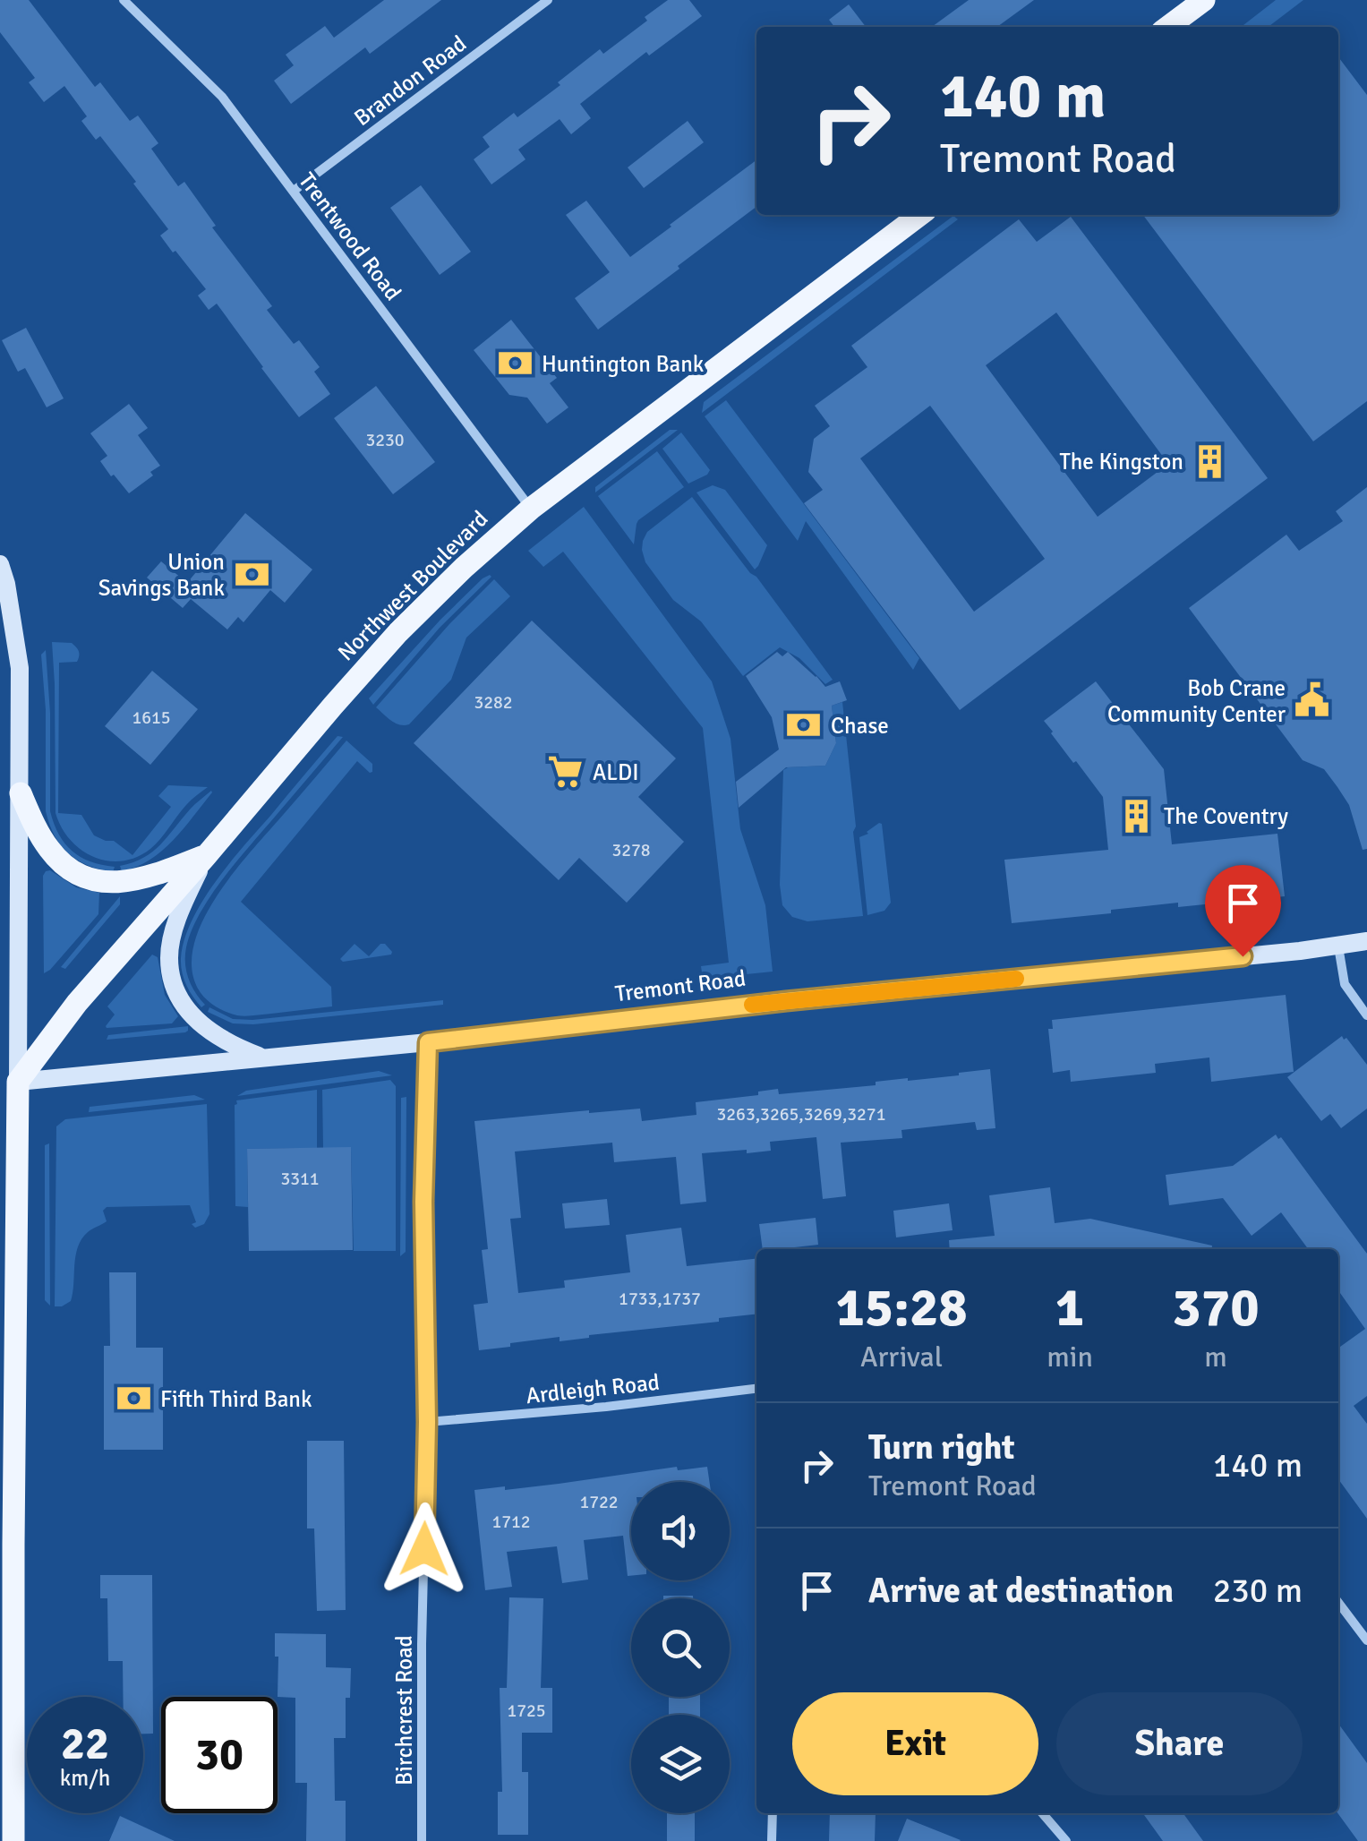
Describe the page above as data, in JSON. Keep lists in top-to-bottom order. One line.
{"streets":{"main road":["Northwest Boulevard","Tremont Road"],"street":["Brandon Road","Trentwood Road","Ardleigh Road","Birchcrest Road"]},"crossings":[["Brandon Road","Trentwood Road"],["Trentwood Road","Northwest Boulevard"],["Northwest Boulevard","Tremont Road"],["Tremont Road","Birchcrest Road"],["Ardleigh Road","Birchcrest Road"]],"places":{"bank":["Huntington Bank","Union Savings Bank","Chase","Fifth Third Bank"],"building":["The Kingston","The Coventry"],"public building":["Bob Crane Community Center"],"supermarket":["ALDI"]},"house_numbers":["3230","3282","1615","3278","3263,3265,3269,3271","3311","1733,1737","1722","1712","1725"],"page":{"turn":["140 m","Tremont Road"],"eta":["15:28","Arrival","1","min","370","m"],"list":[{"name":"Turn right","note":"Tremont Road","value":"140 m"},{"name":"Arrive at destination","value":"230 m"}],"buttons":["Exit","Share"],"speed":"22 km/h","limit":"30"}}
